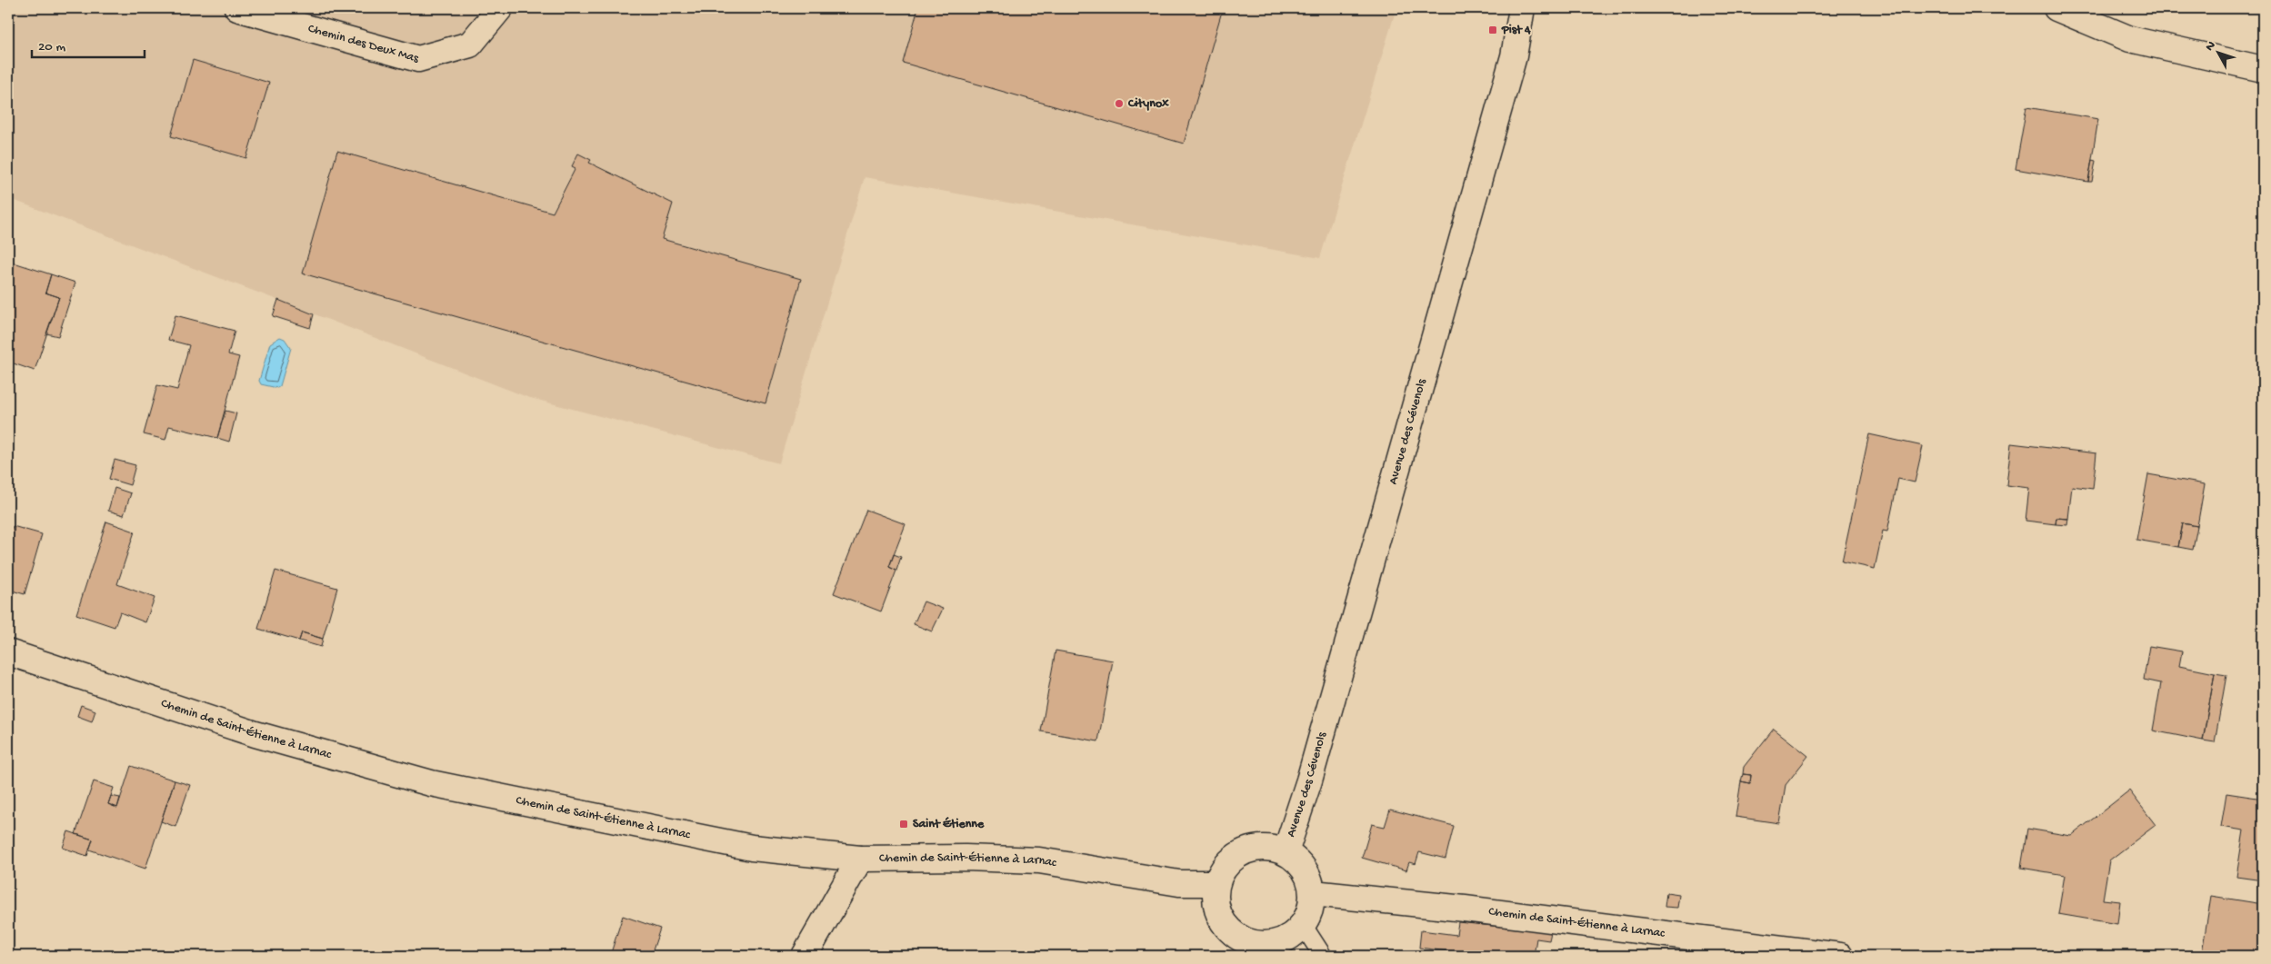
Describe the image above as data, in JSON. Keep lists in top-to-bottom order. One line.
{"streets":{"street":["Chemin des Deux Mas","Avenue des Cévenols","Chemin de Saint-Étienne à Larnac"]},"crossings":[["Avenue des Cévenols","Chemin de Saint-Étienne à Larnac"]],"places":{"transit":["Pist 4","Saint Étienne"],"other":["Citynox"]},"scale_bar":"20 m","north":"top left"}
